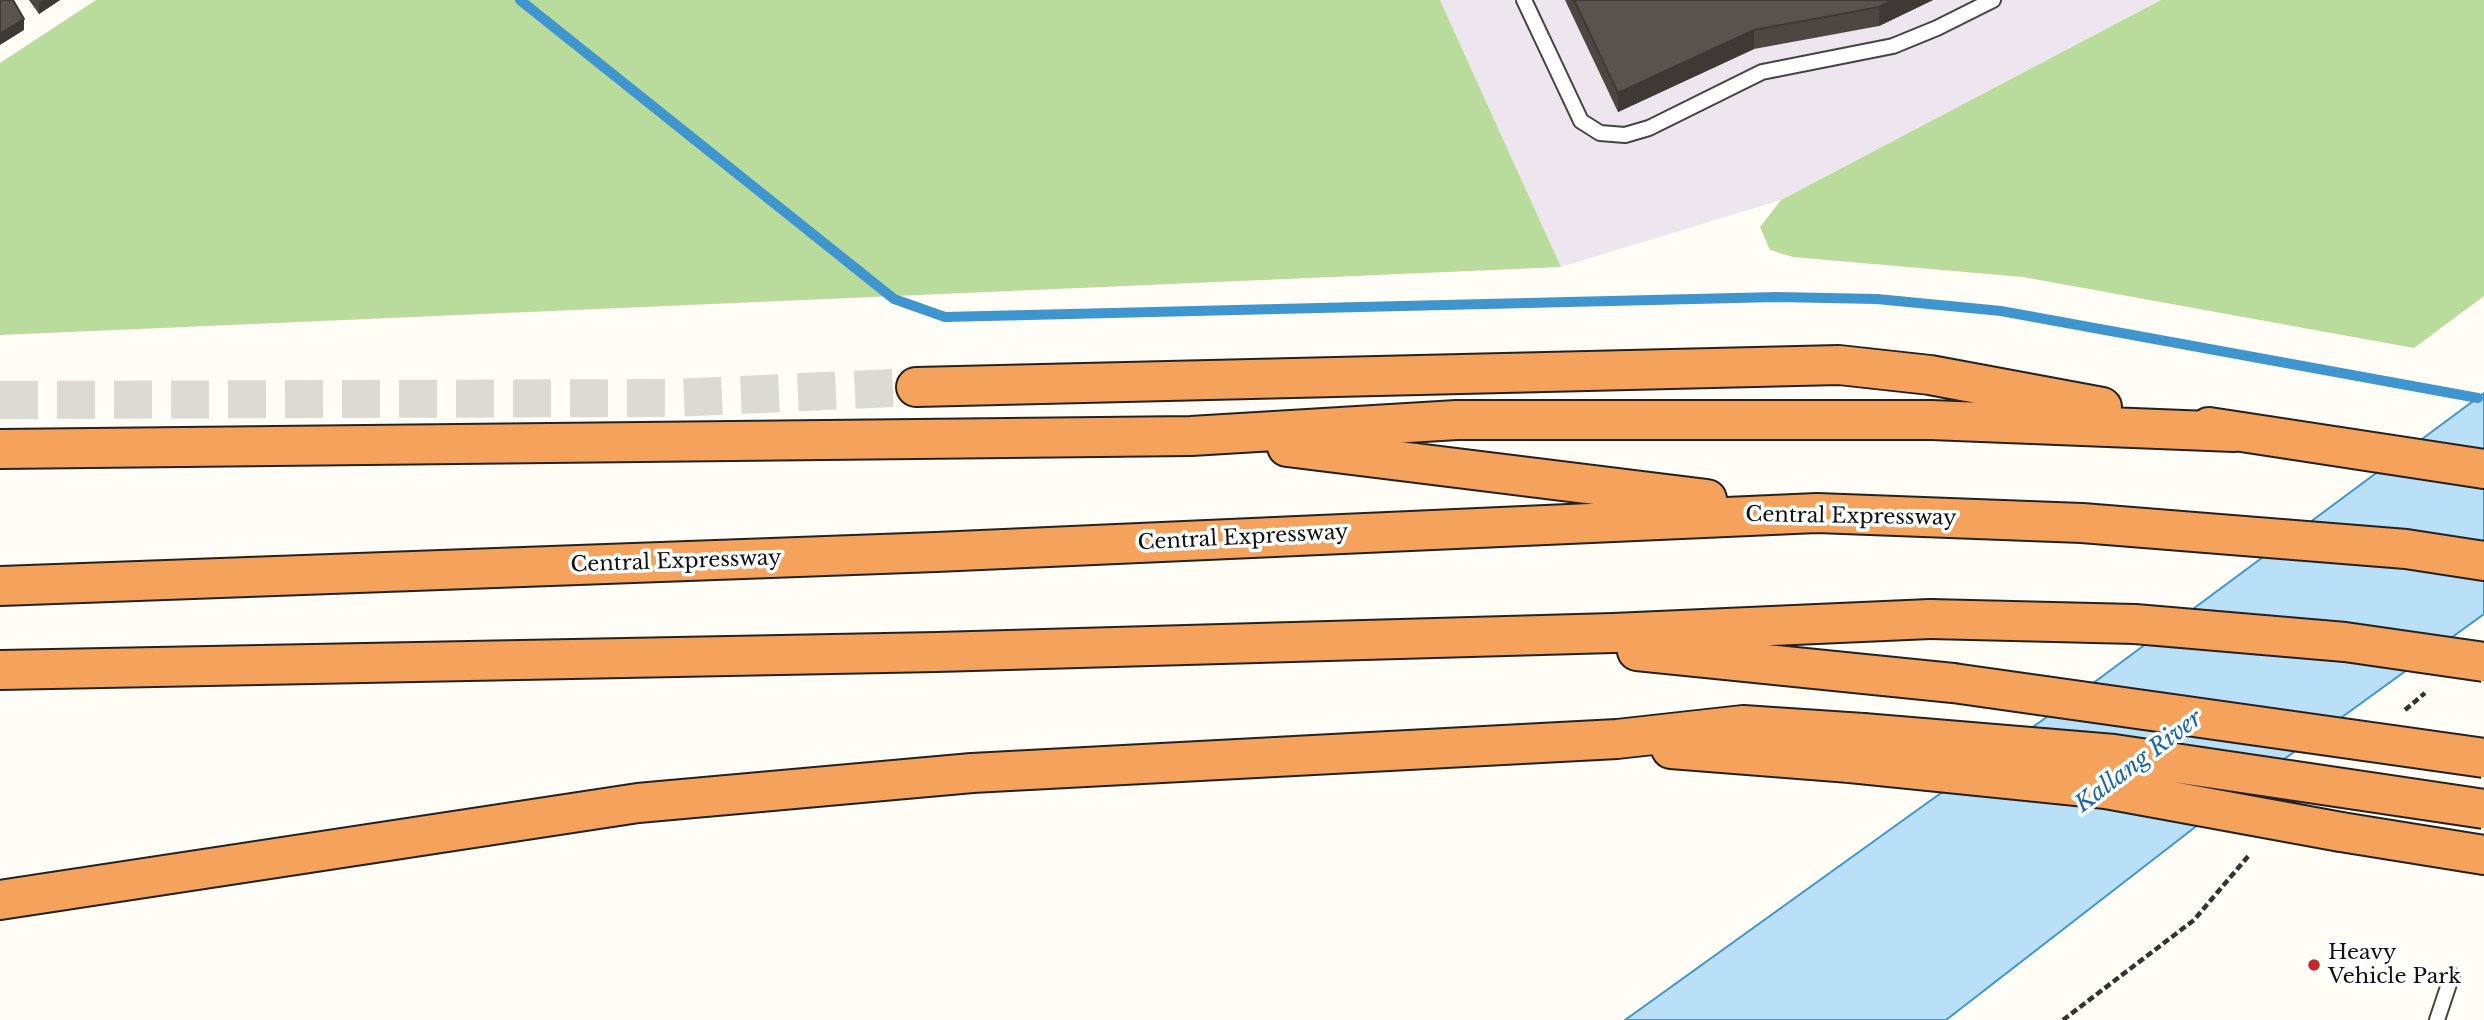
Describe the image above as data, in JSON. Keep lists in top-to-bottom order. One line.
{"streets":{"highway":["Central Expressway"]},"water":["Kallang River"],"places":["Heavy Vehicle Park"]}
